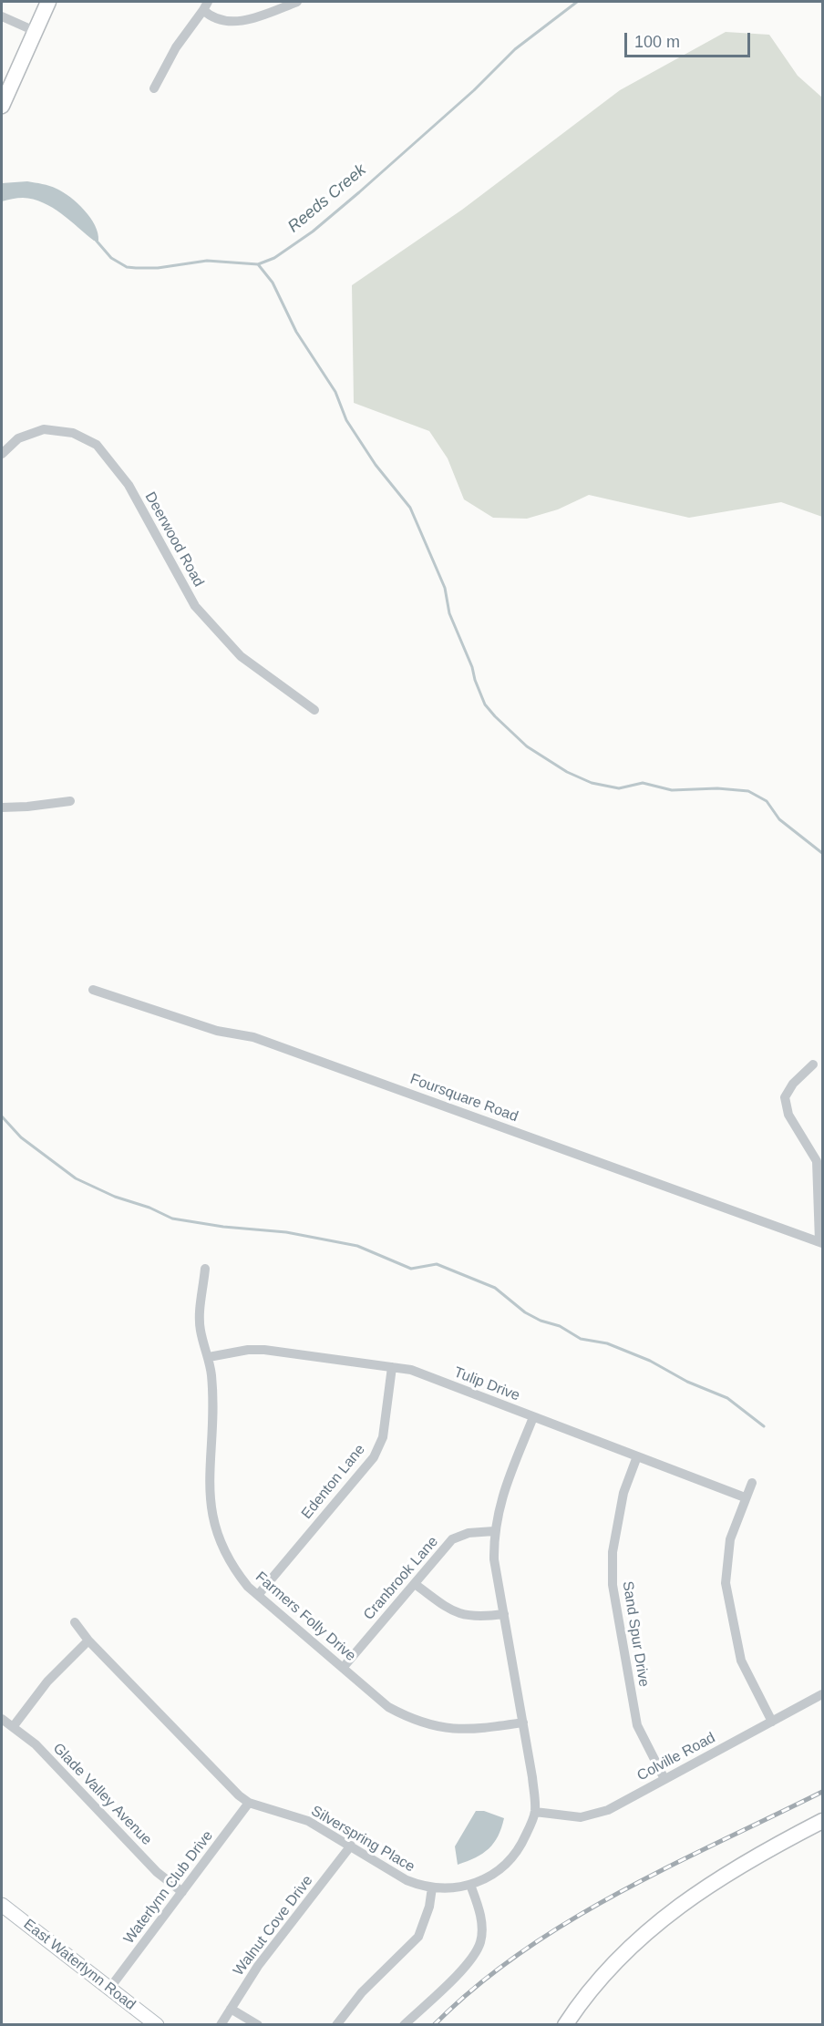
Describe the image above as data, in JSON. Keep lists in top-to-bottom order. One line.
{"streets":{"street":["Deerwood Road","Foursquare Road","Tulip Drive","Edenton Lane","Cranbrook Lane","Farmers Folly Drive","Sand Spur Drive","Colville Road","Glade Valley Avenue","Silverspring Place","Waterlynn Club Drive","Walnut Cove Drive","East Waterlynn Road"]},"crossings":[["Tulip Drive","Edenton Lane"],["Tulip Drive","Farmers Folly Drive"],["Tulip Drive","Sand Spur Drive"],["Tulip Drive","Silverspring Place"],["Edenton Lane","Farmers Folly Drive"],["Cranbrook Lane","Farmers Folly Drive"],["Cranbrook Lane","Silverspring Place"],["Farmers Folly Drive","Silverspring Place"],["Sand Spur Drive","Colville Road"],["Colville Road","Silverspring Place"],["Glade Valley Avenue","Waterlynn Club Drive"],["Silverspring Place","Waterlynn Club Drive"],["Silverspring Place","Walnut Cove Drive"],["Waterlynn Club Drive","East Waterlynn Road"]],"water":["Reeds Creek"],"scale_bar":"100 m"}
